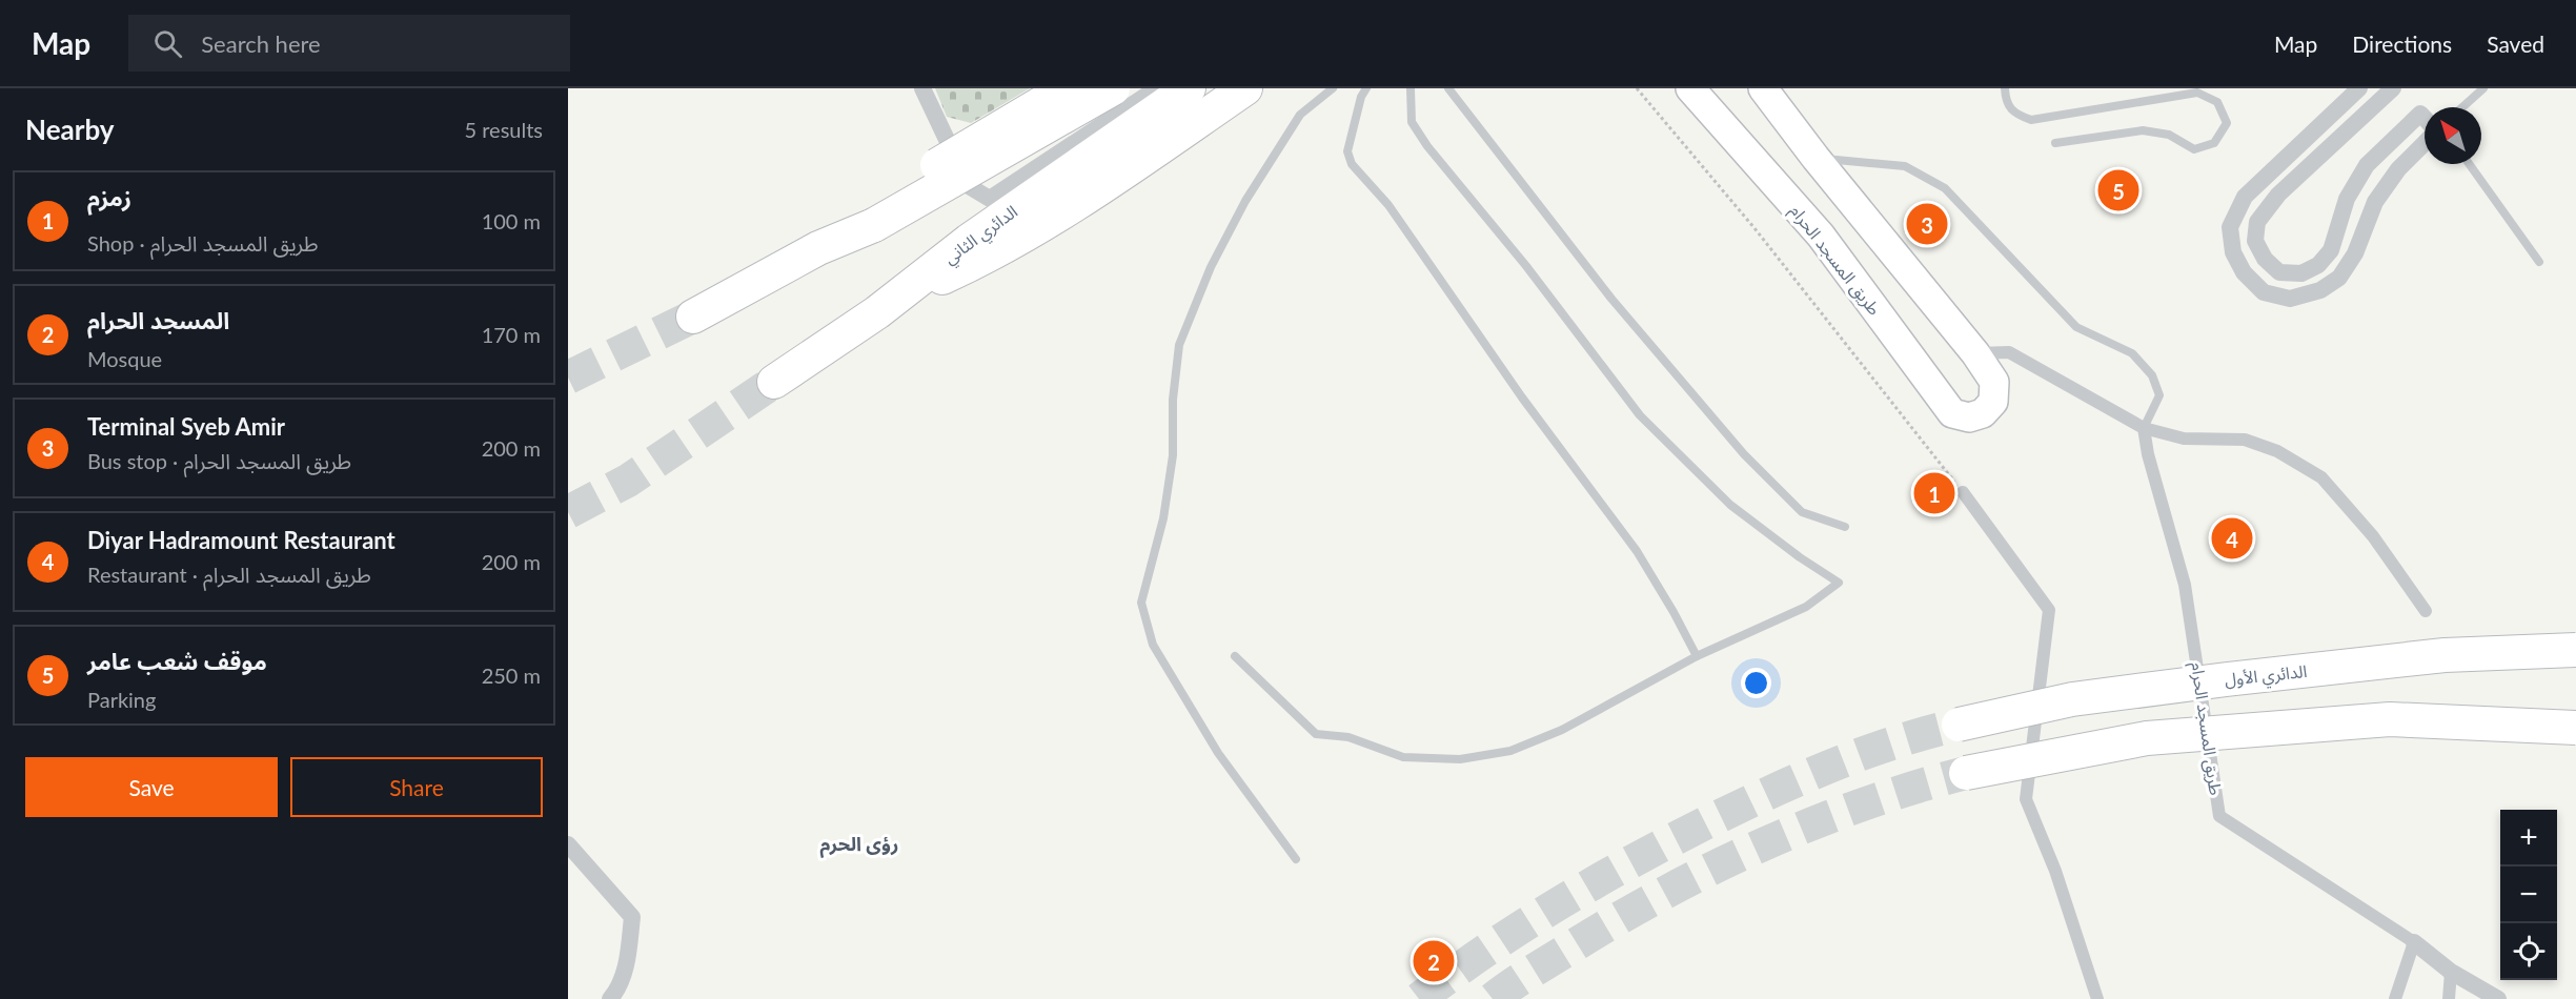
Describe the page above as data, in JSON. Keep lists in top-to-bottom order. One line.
{"streets":{"highway":["الدائري الثاني","الدائري الأول"],"main road":["طريق المسجد الحرام"]},"districts":["رؤى الحرم"],"north":"top left","page":{"header":"Map","search":"Search here","nav":["Map","Directions","Saved"],"heading":["Nearby","5 results"],"pins":["5","3","1","4","2"],"list":[{"mark":"1","name":"زمزم","note":"Shop · طريق المسجد الحرام","value":"100 m"},{"mark":"2","name":"المسجد الحرام","note":"Mosque","value":"170 m"},{"mark":"3","name":"Terminal Syeb Amir","note":"Bus stop · طريق المسجد الحرام","value":"200 m"},{"mark":"4","name":"Diyar Hadramount Restaurant","note":"Restaurant · طريق المسجد الحرام","value":"200 m"},{"mark":"5","name":"موقف شعب عامر","note":"Parking","value":"250 m"}],"buttons":["Save","Share"],"map_buttons":["+","−"]}}
